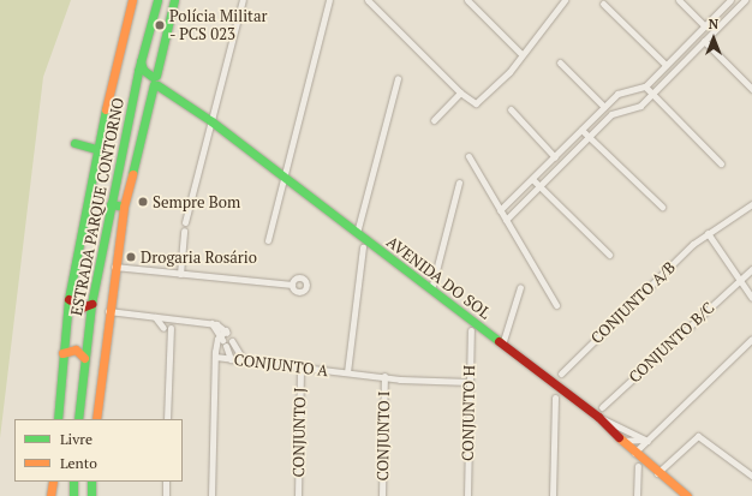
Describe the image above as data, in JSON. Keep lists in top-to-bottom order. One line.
{"streets":{"main road":["ESTRADA PARQUE CONTORNO","AVENIDA DO SOL"],"street":["CONJUNTO A/B","CONJUNTO B/C","CONJUNTO A","CONJUNTO H","CONJUNTO J","CONJUNTO I"]},"crossings":[["ESTRADA PARQUE CONTORNO","AVENIDA DO SOL"],["CONJUNTO A","CONJUNTO H"],["CONJUNTO A","CONJUNTO J"],["CONJUNTO A","CONJUNTO I"]],"places":["Polícia Militar - PCS 023","Sempre Bom","Drogaria Rosário"],"legend":["Livre","Lento"],"north":"top"}
